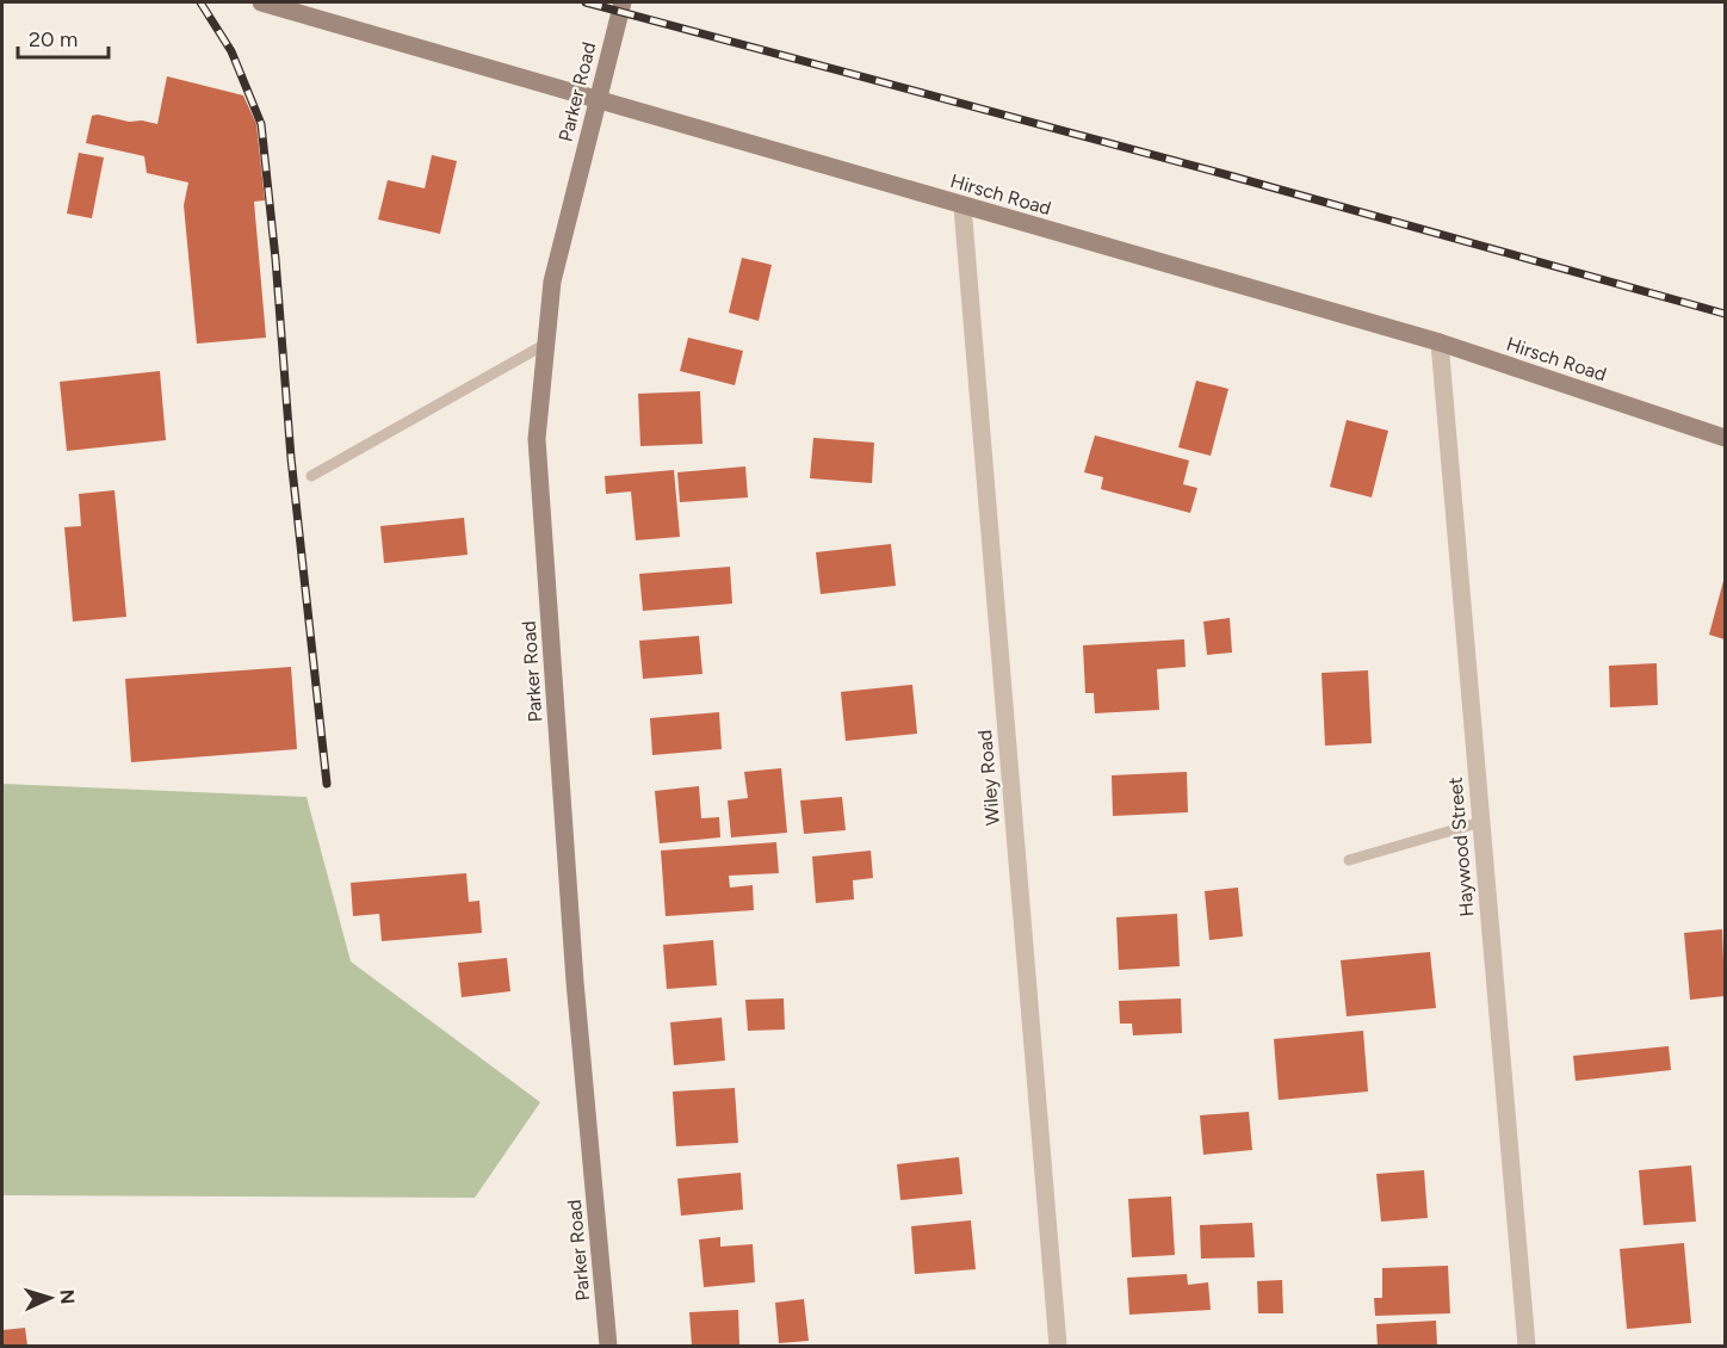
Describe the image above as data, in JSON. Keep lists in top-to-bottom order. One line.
{"streets":{"main road":["Parker Road","Hirsch Road"],"street":["Wiley Road","Haywood Street"]},"crossings":[["Parker Road","Hirsch Road"],["Hirsch Road","Wiley Road"],["Hirsch Road","Haywood Street"]],"scale_bar":"20 m","north":"right"}
